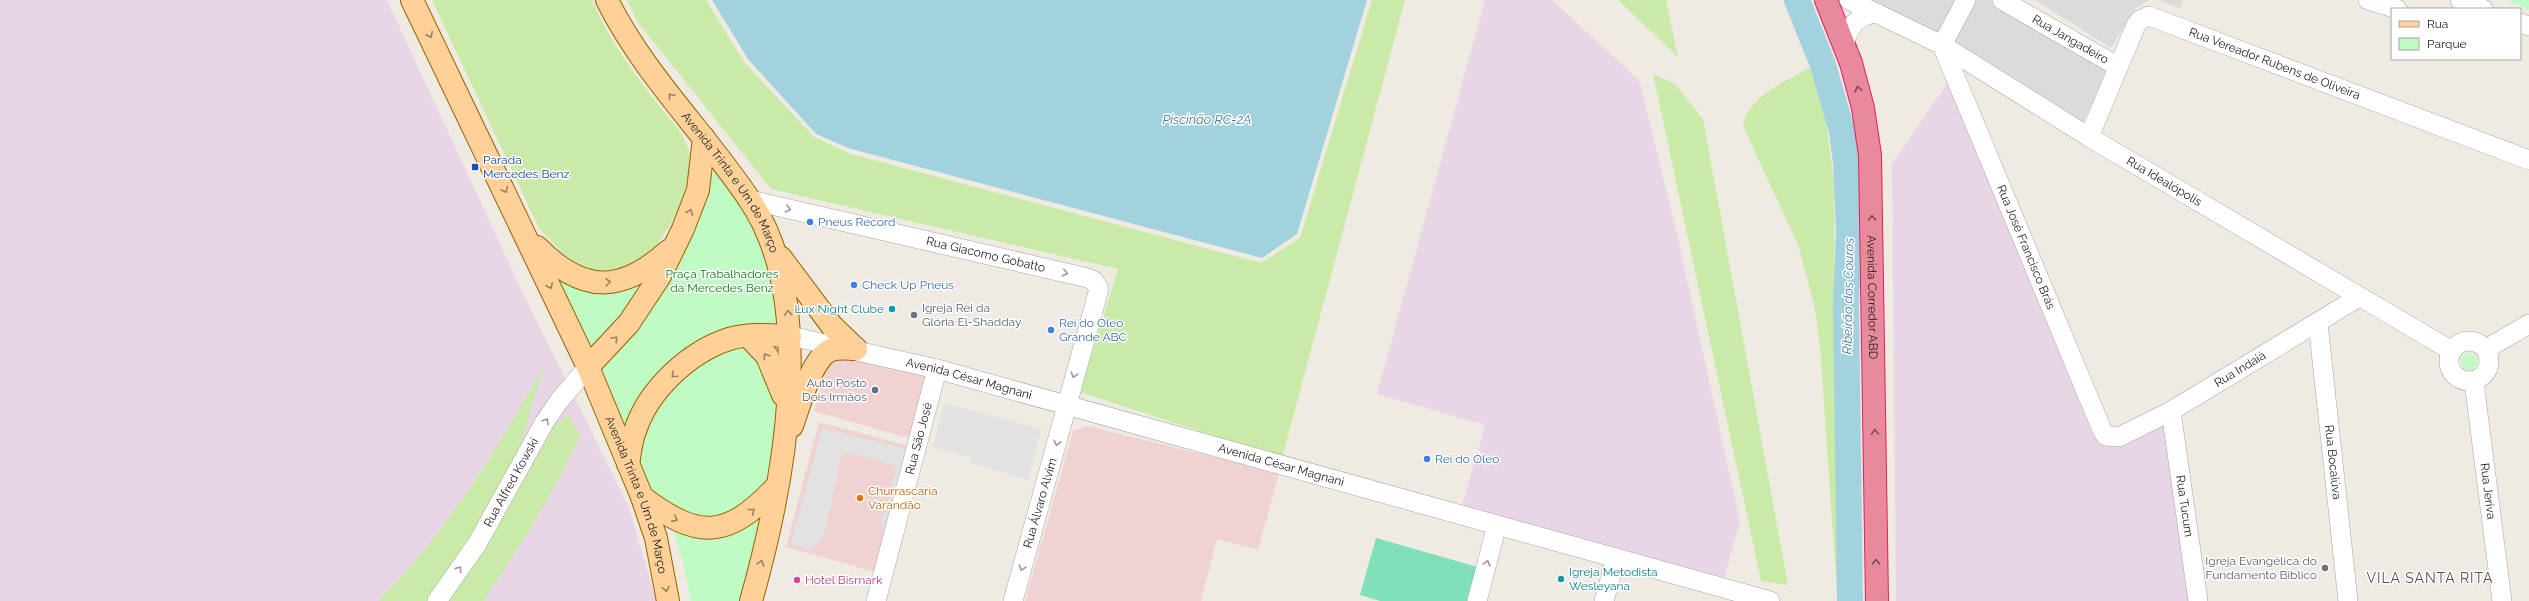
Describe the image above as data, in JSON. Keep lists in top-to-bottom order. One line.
{"streets":{"highway":["Avenida Corredor ABD"],"main road":["Avenida Trinta e Um de Março"],"street":["Rua Jangadeiro","Rua Vereador Rubens de Oliveira","Rua Idealópolis","Rua José Francisco Brás","Rua Giacomo Gobatto","Rua Indaiá","Avenida César Magnani","Rua São José","Rua Bocaiúva","Rua Alfred Kowski","Rua Jeríva","Rua Álvaro Alvim","Rua Tucum"]},"crossings":[["Rua Jangadeiro","Rua Vereador Rubens de Oliveira"],["Rua Vereador Rubens de Oliveira","Rua Idealópolis"],["Rua Idealópolis","Rua José Francisco Brás"],["Rua Idealópolis","Rua Indaiá"],["Rua Idealópolis","Rua Jeríva"],["Avenida Trinta e Um de Março","Rua Giacomo Gobatto"],["Avenida Trinta e Um de Março","Avenida César Magnani"],["Avenida Trinta e Um de Março","Rua Alfred Kowski"],["Rua José Francisco Brás","Rua Indaiá"],["Rua Giacomo Gobatto","Avenida César Magnani"],["Rua Giacomo Gobatto","Rua Álvaro Alvim"],["Rua Indaiá","Rua Bocaiúva"],["Rua Indaiá","Rua Tucum"],["Avenida César Magnani","Rua São José"],["Avenida César Magnani","Rua Álvaro Alvim"]],"one_way":["Avenida Corredor ABD","Rua Alfred Kowski","Rua Álvaro Alvim"],"districts":["VILA SANTA RITA"],"water":["Piscinão RC-2A","Ribeirão dos Couros"],"parks":["Praça Trabalhadores da Mercedes Benz"],"places":{"transit":["Parada Mercedes Benz"],"other":["Pneus Record","Check Up Pneus","Lux Night Clube","Igreja Rei da Glória El-Shadday","Rei do Óleo Grande ABC","Auto Posto Dois Irmãos","Rei do Óleo","Churrascaria Varandão","Igreja Evangélica do Fundamento Biblico","Igreja Metodista Wesleyana","Hotel Bismark"]},"legend":["Rua","Parque"]}
